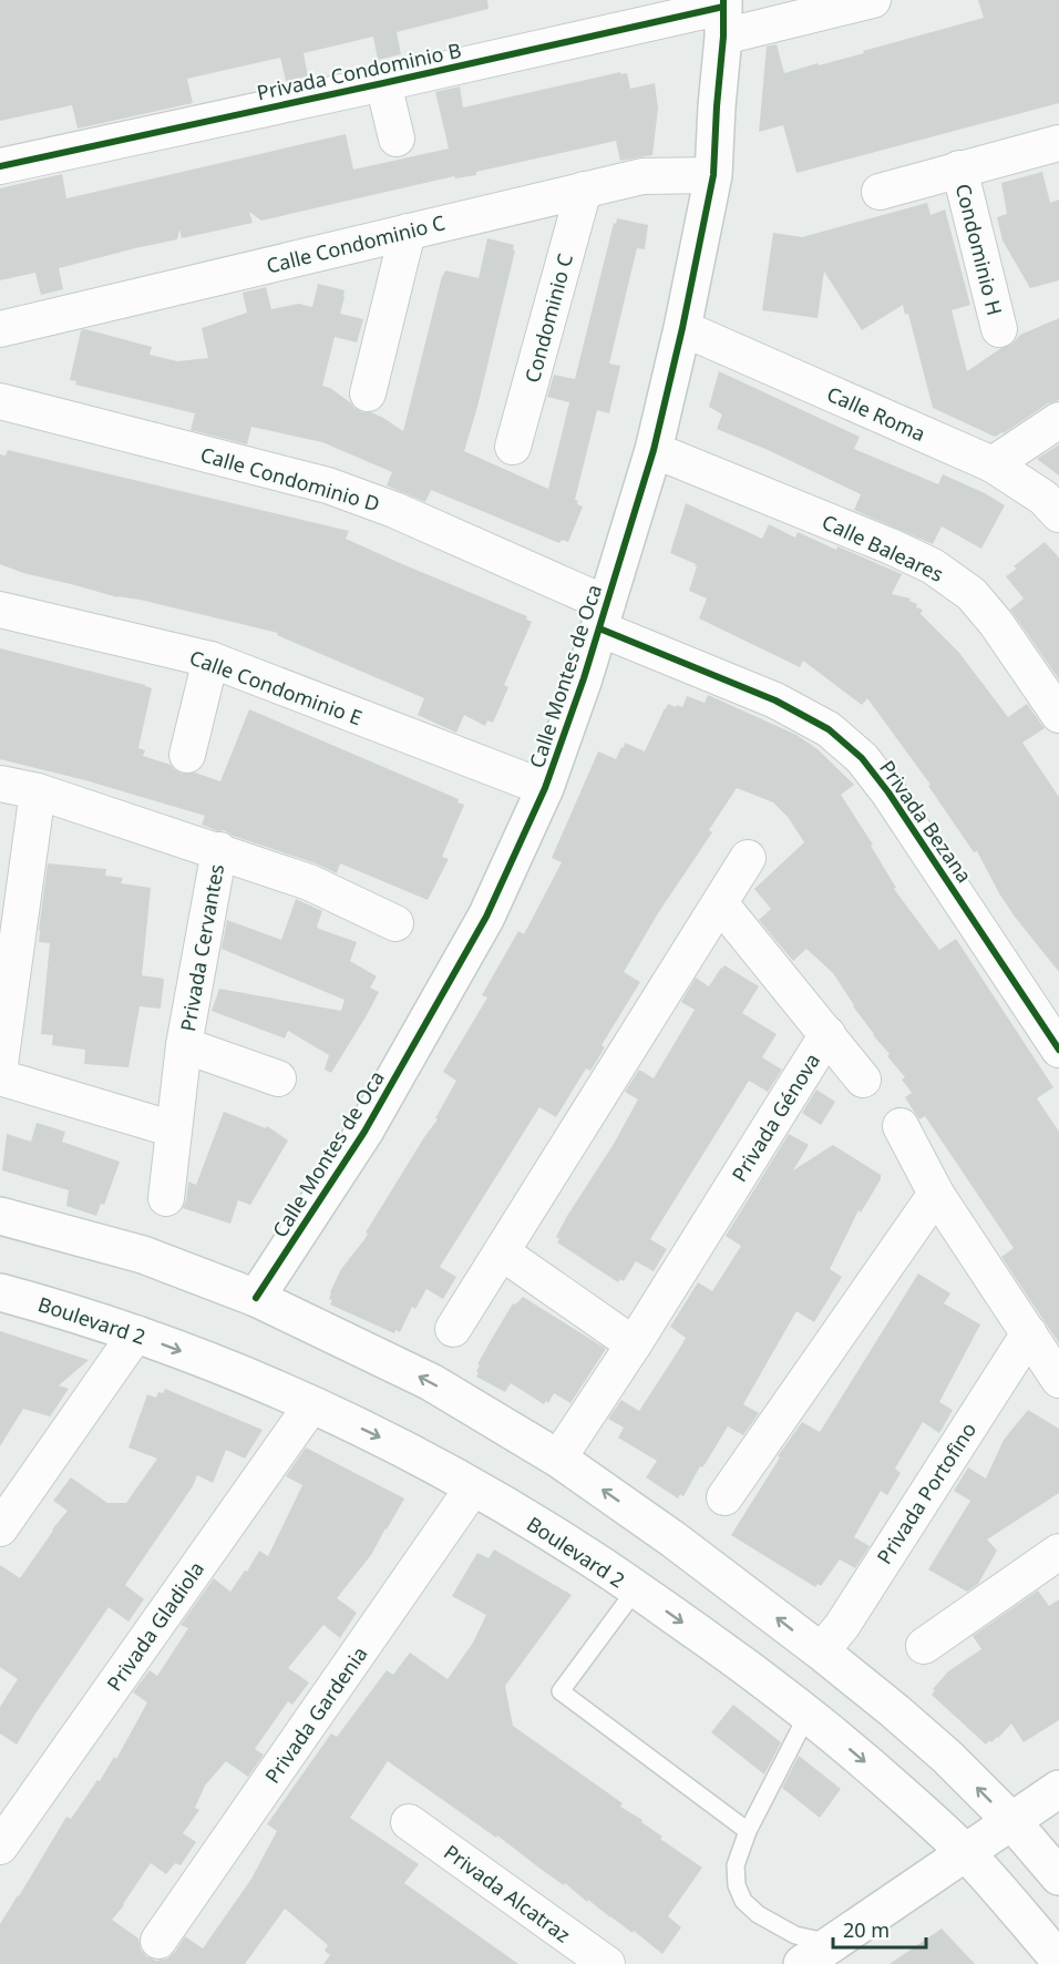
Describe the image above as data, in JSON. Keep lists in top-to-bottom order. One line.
{"streets":{"main road":["Calle Montes de Oca","Boulevard 2"],"street":["Privada Condominio B","Calle Condominio C","Condominio H","Condominio C","Calle Roma","Calle Condominio D","Calle Baleares","Calle Condominio E","Privada Bezana","Privada Cervantes","Privada Génova","Privada Portofino","Privada Gladiola","Privada Gardenia","Privada Alcatraz"]},"crossings":[["Privada Condominio B","Calle Montes de Oca"],["Calle Condominio C","Condominio C"],["Calle Condominio C","Calle Montes de Oca"],["Calle Roma","Calle Montes de Oca"],["Calle Condominio D","Calle Montes de Oca"],["Calle Condominio D","Privada Bezana"],["Calle Baleares","Calle Montes de Oca"],["Calle Montes de Oca","Calle Condominio E"],["Calle Montes de Oca","Privada Bezana"],["Boulevard 2","Privada Gladiola"],["Boulevard 2","Privada Gardenia"]],"scale_bar":"20 m"}
